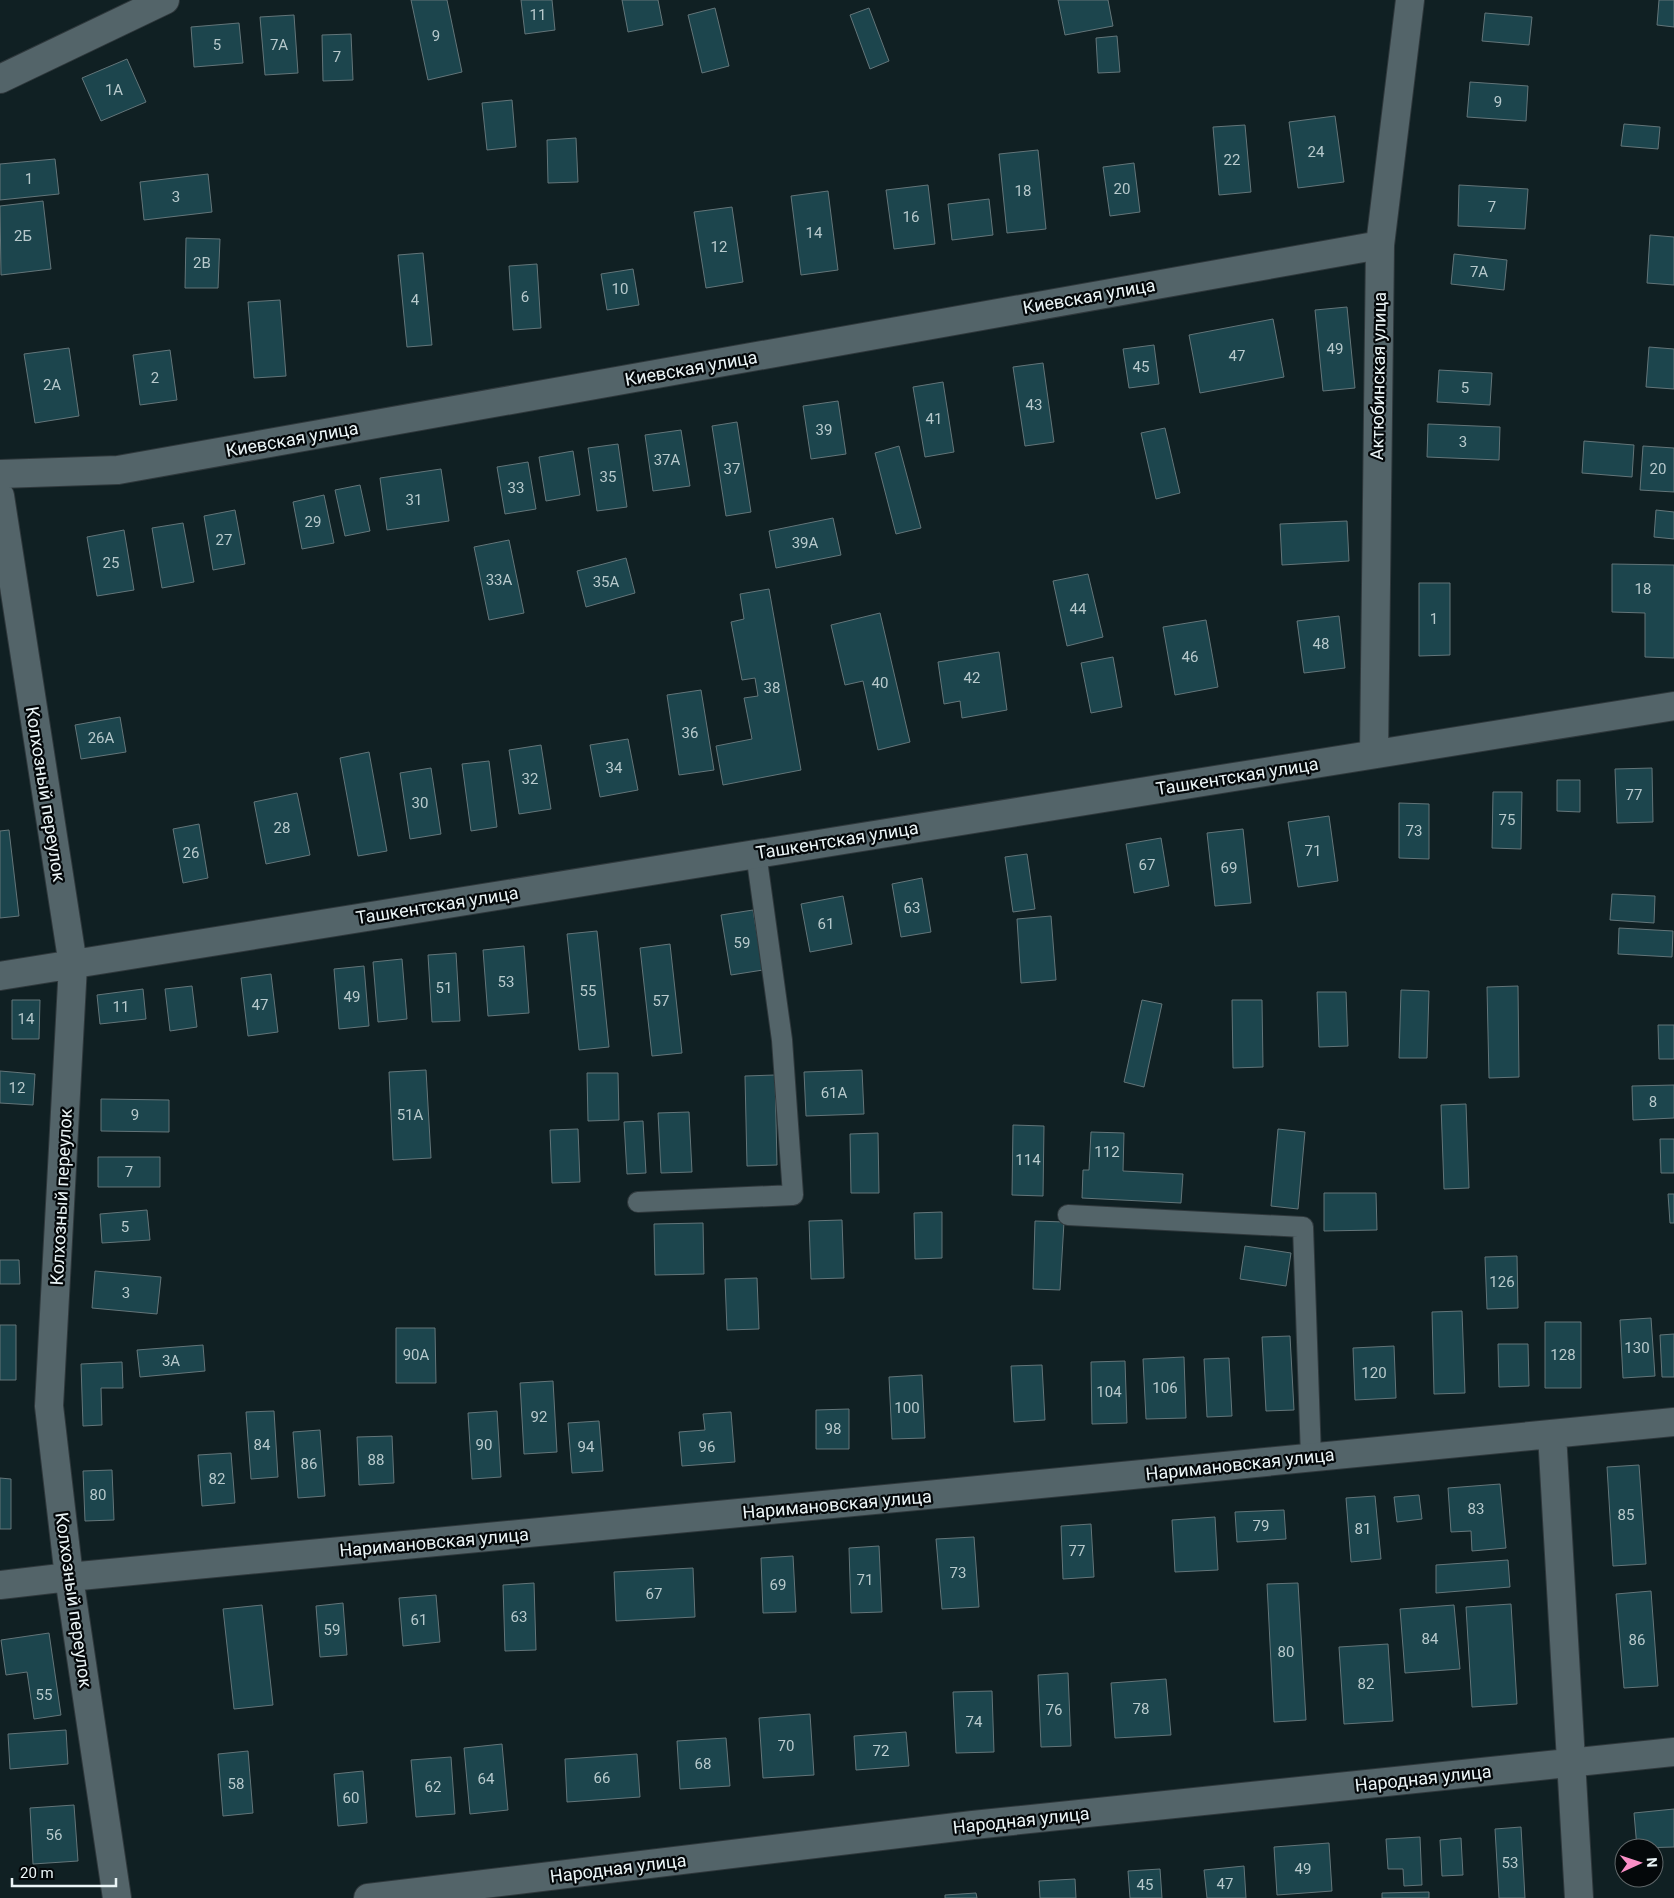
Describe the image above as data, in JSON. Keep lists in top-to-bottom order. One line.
{"streets":{"street":["Киевская улица","Актюбинская улица","Ташкентская улица","Колхозный переулок","Наримановская улица","Народная улица"]},"crossings":[["Киевская улица","Актюбинская улица"],["Актюбинская улица","Ташкентская улица"],["Ташкентская улица","Колхозный переулок"],["Колхозный переулок","Наримановская улица"]],"house_numbers":["11","9","5","7А","7","1А","9","24","22","1","20","18","3","7","16","14","2Б","12","2В","7А","10","6","4","49","47","45","2","2А","5","43","41","39","3","37А","37","20","35","33","31","29","27","39А","25","33А","35А","18","44","1","48","46","42","40","38","36","26А","34","32","77","30","75","28","73","71","26","67","69","63","61","59","53","51","55","49","57","47","11","14","12","61А","8","9","51А","112","114","7","5","126","3","130","90А","128","3А","120","106","104","100","92","98","84","90","94","96","88","86","82","80","83","85","79","81","77","73","71","69","67","63","61","59","84","86","80","82","55","78","76","74","70","72","68","66","64","58","62","60","56","53","49","47","45"],"scale_bar":"20 m","north":"right"}
